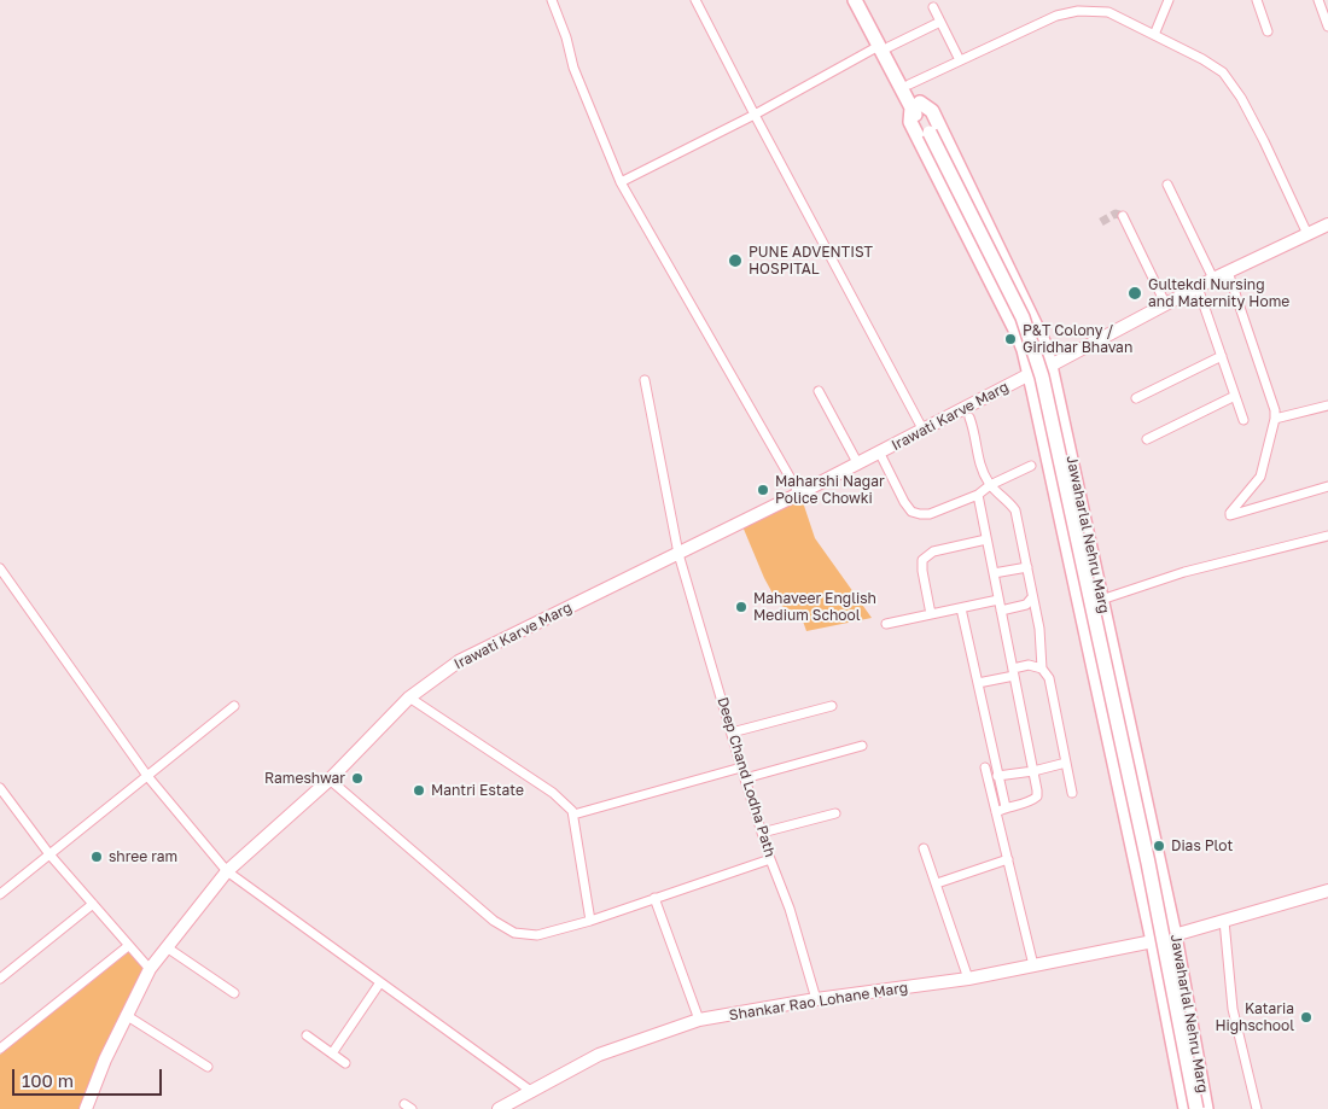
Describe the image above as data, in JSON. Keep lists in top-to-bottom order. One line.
{"streets":{"main road":["Irawati Karve Marg","Jawaharlal Nehru Marg","Shankar Rao Lohane Marg"],"street":["Deep Chand Lodha Path"]},"crossings":[["Irawati Karve Marg","Jawaharlal Nehru Marg"],["Irawati Karve Marg","Deep Chand Lodha Path"],["Jawaharlal Nehru Marg","Shankar Rao Lohane Marg"],["Deep Chand Lodha Path","Shankar Rao Lohane Marg"]],"places":["PUNE ADVENTIST HOSPITAL","Gultekdi Nursing and Maternity Home","P&T Colony / Giridhar Bhavan","Maharshi Nagar Police Chowki","Mahaveer English Medium School","Rameshwar","Mantri Estate","Dias Plot","shree ram","Kataria Highschool"],"scale_bar":"100 m"}
